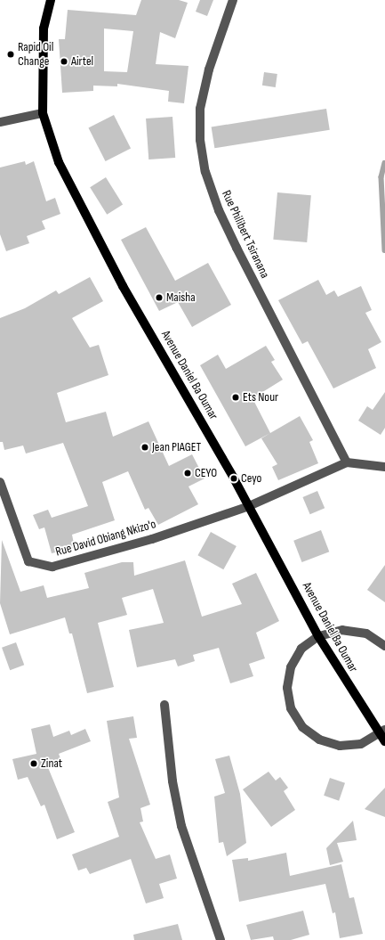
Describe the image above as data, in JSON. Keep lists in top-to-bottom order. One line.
{"streets":{"main road":["Avenue Daniel Ba Oumar"],"street":["Rue Philibert Tsiranana","Rue David Obiang Nkizo'o"]},"crossings":[["Avenue Daniel Ba Oumar","Rue David Obiang Nkizo'o"]],"places":["Rapid Oil Change","Airtel","Maisha","Ets Nour","Jean PIAGET","CEYO","Ceyo","Zinat"]}
